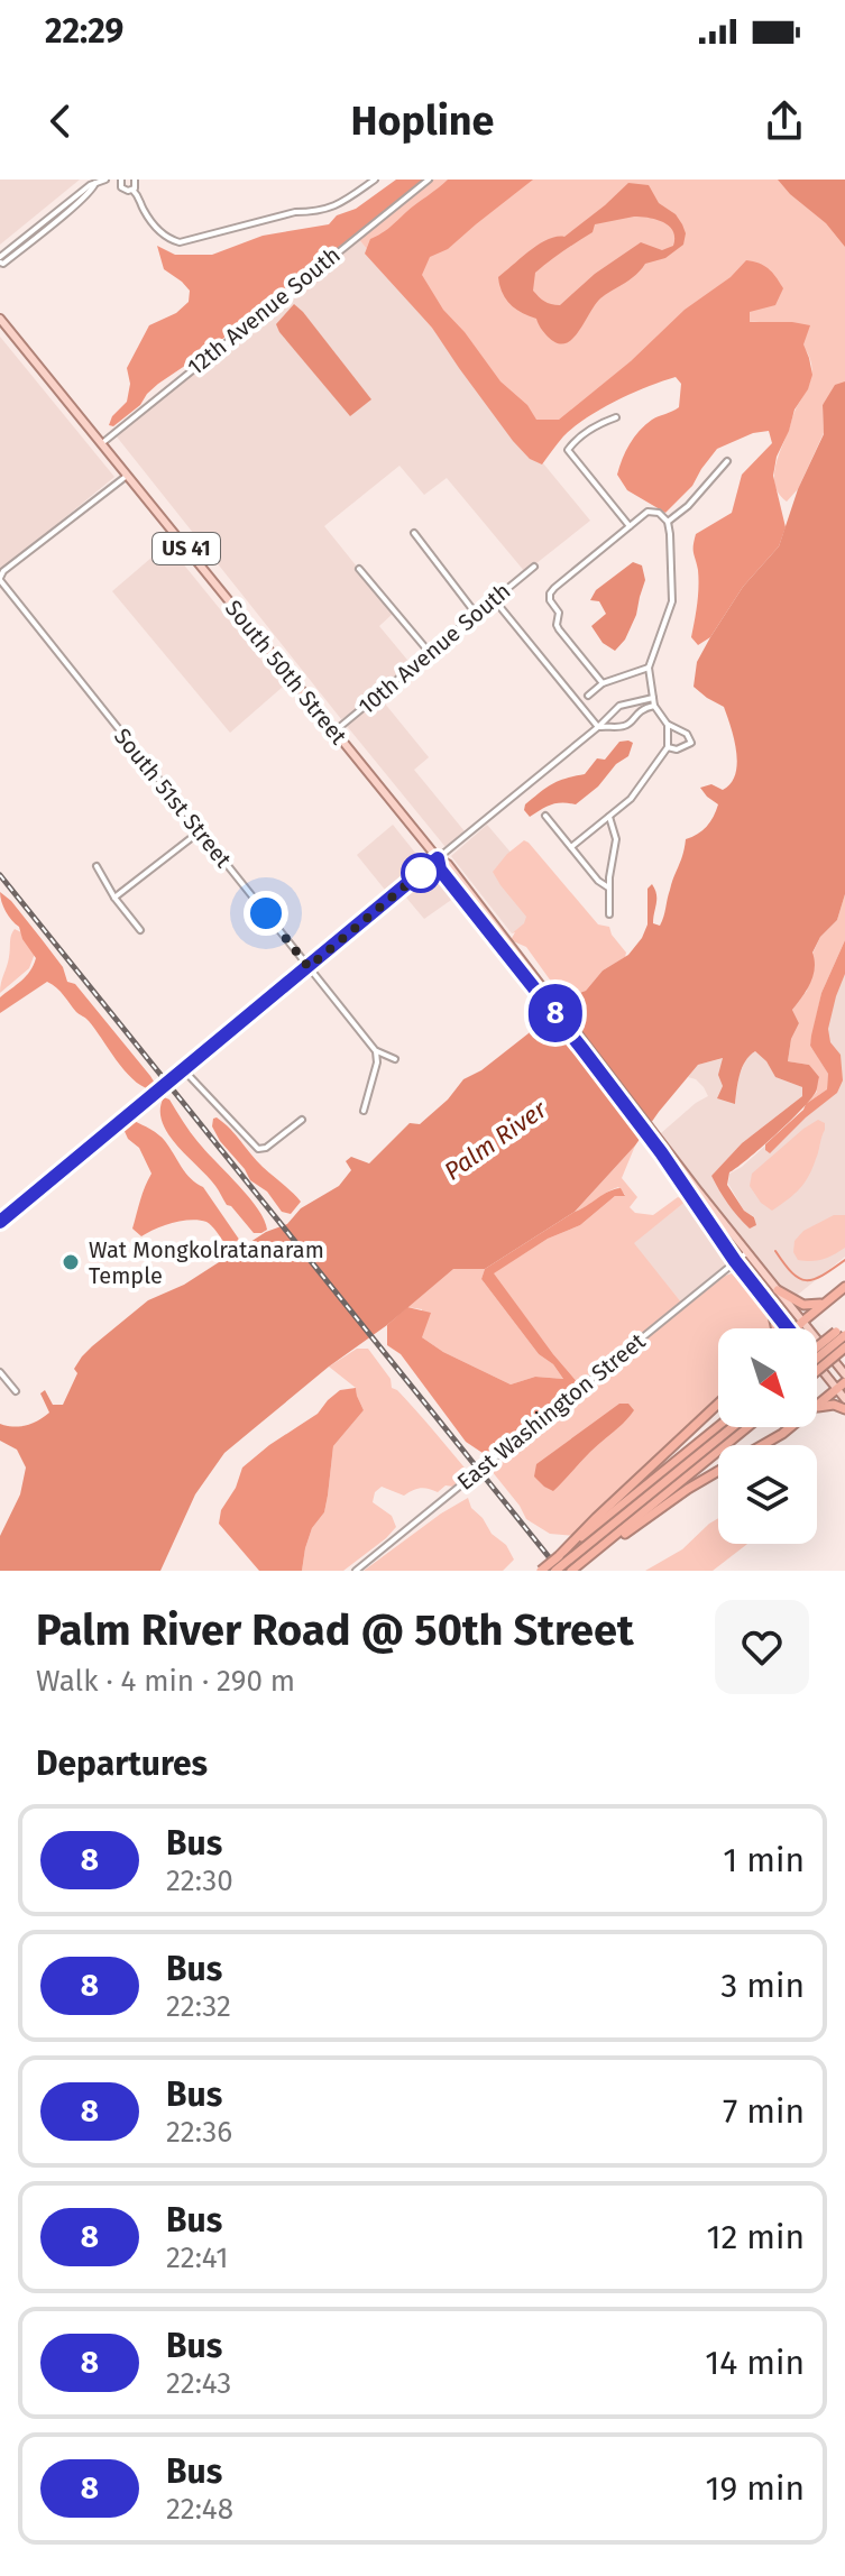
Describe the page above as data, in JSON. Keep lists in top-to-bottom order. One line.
{"streets":{"main road":["US 41","South 50th Street"],"street":["12th Avenue South","10th Avenue South","South 51st Street","East Washington Street"]},"crossings":[["12th Avenue South","South 50th Street"],["10th Avenue South","South 50th Street"],["South 50th Street","East Washington Street"]],"water":["Palm River"],"places":["Wat Mongkolratanaram Temple"],"lines":["bus line 8"],"north":"bottom right","page":{"status":"22:29","header":"Hopline","on_map":"8","heading":[["Palm River Road @ 50th Street","Walk · 4 min · 290 m"],"Departures"],"list":[{"mark":"8","name":"Bus","note":"22:30","value":"1 min"},{"mark":"8","name":"Bus","note":"22:32","value":"3 min"},{"mark":"8","name":"Bus","note":"22:36","value":"7 min"},{"mark":"8","name":"Bus","note":"22:41","value":"12 min"},{"mark":"8","name":"Bus","note":"22:43","value":"14 min"},{"mark":"8","name":"Bus","note":"22:48","value":"19 min"}]}}
